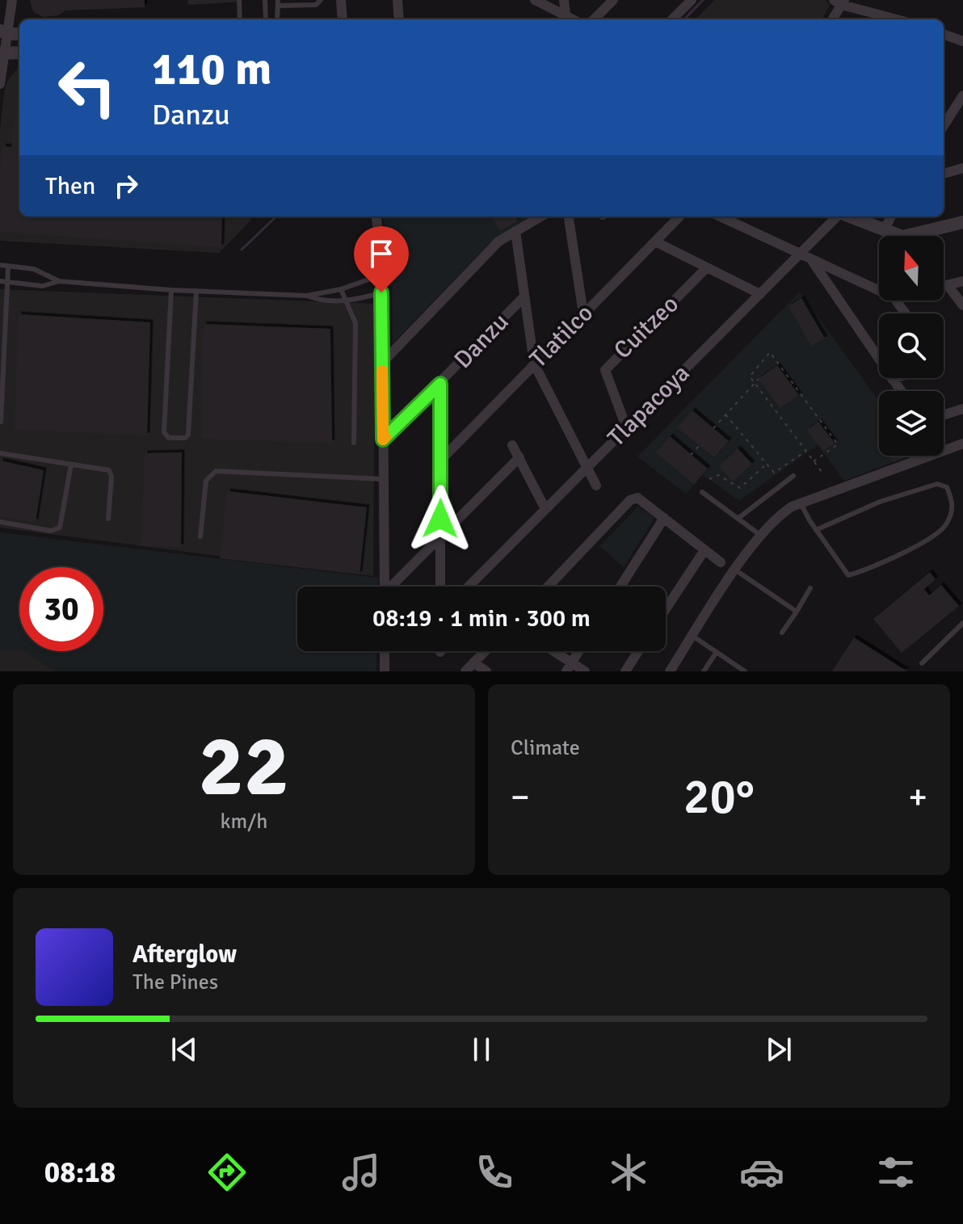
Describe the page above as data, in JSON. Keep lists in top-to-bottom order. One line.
{"streets":{"street":["Cuitzeo","Tlatilco","Danzu","Tlapacoya"]},"crossings":[["Cuitzeo","Tlapacoya"]],"north":"top","page":{"turn":["110 m","Danzu"],"then":"Then","limit":"30","trip":"08:19 · 1 min · 300 m","tile":[["22","km/h"],"Climate"],"heat":["−","20°","+"],"song":["Afterglow","The Pines"],"tabs":"08:18"}}
